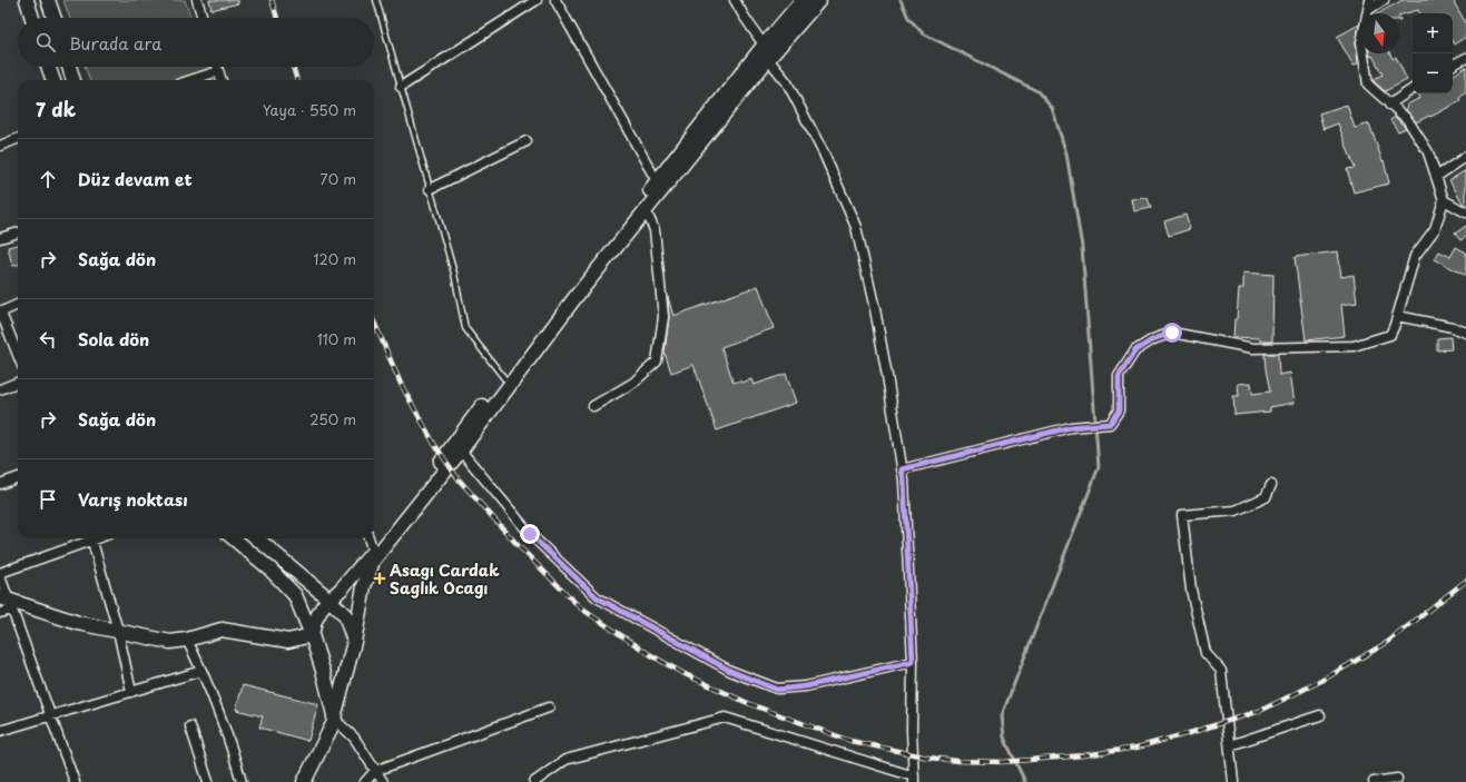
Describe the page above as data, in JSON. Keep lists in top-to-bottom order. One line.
{"places":{"health":["Asagı Cardak Saglık Ocagı"]},"north":"bottom","page":{"map_buttons":["+","−"],"search":"Burada ara","heading":["7 dk","Yaya · 550 m"],"list":[["Düz devam et","70 m"],["Sağa dön","120 m"],["Sola dön","110 m"],["Sağa dön","250 m"],"Varış noktası"]}}
